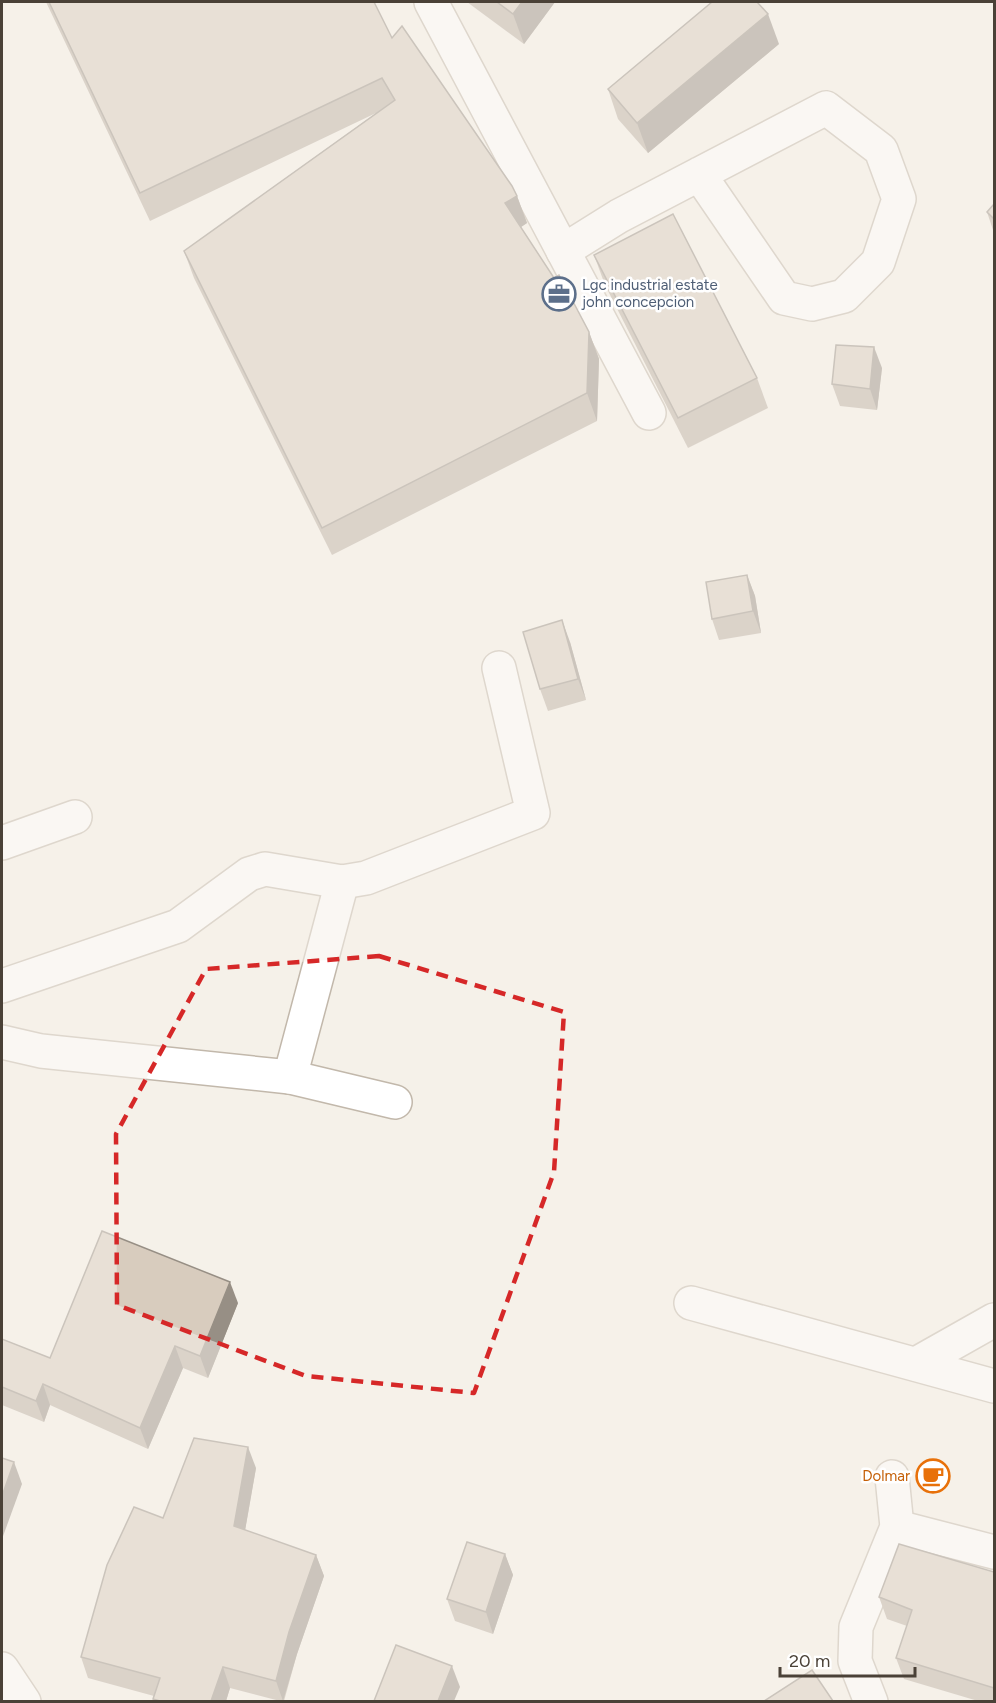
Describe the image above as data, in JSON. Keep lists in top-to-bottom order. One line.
{"places":{"office":["Lgc industrial estate john concepcion"],"cafe":["Dolmar"]},"scale_bar":"20 m"}
